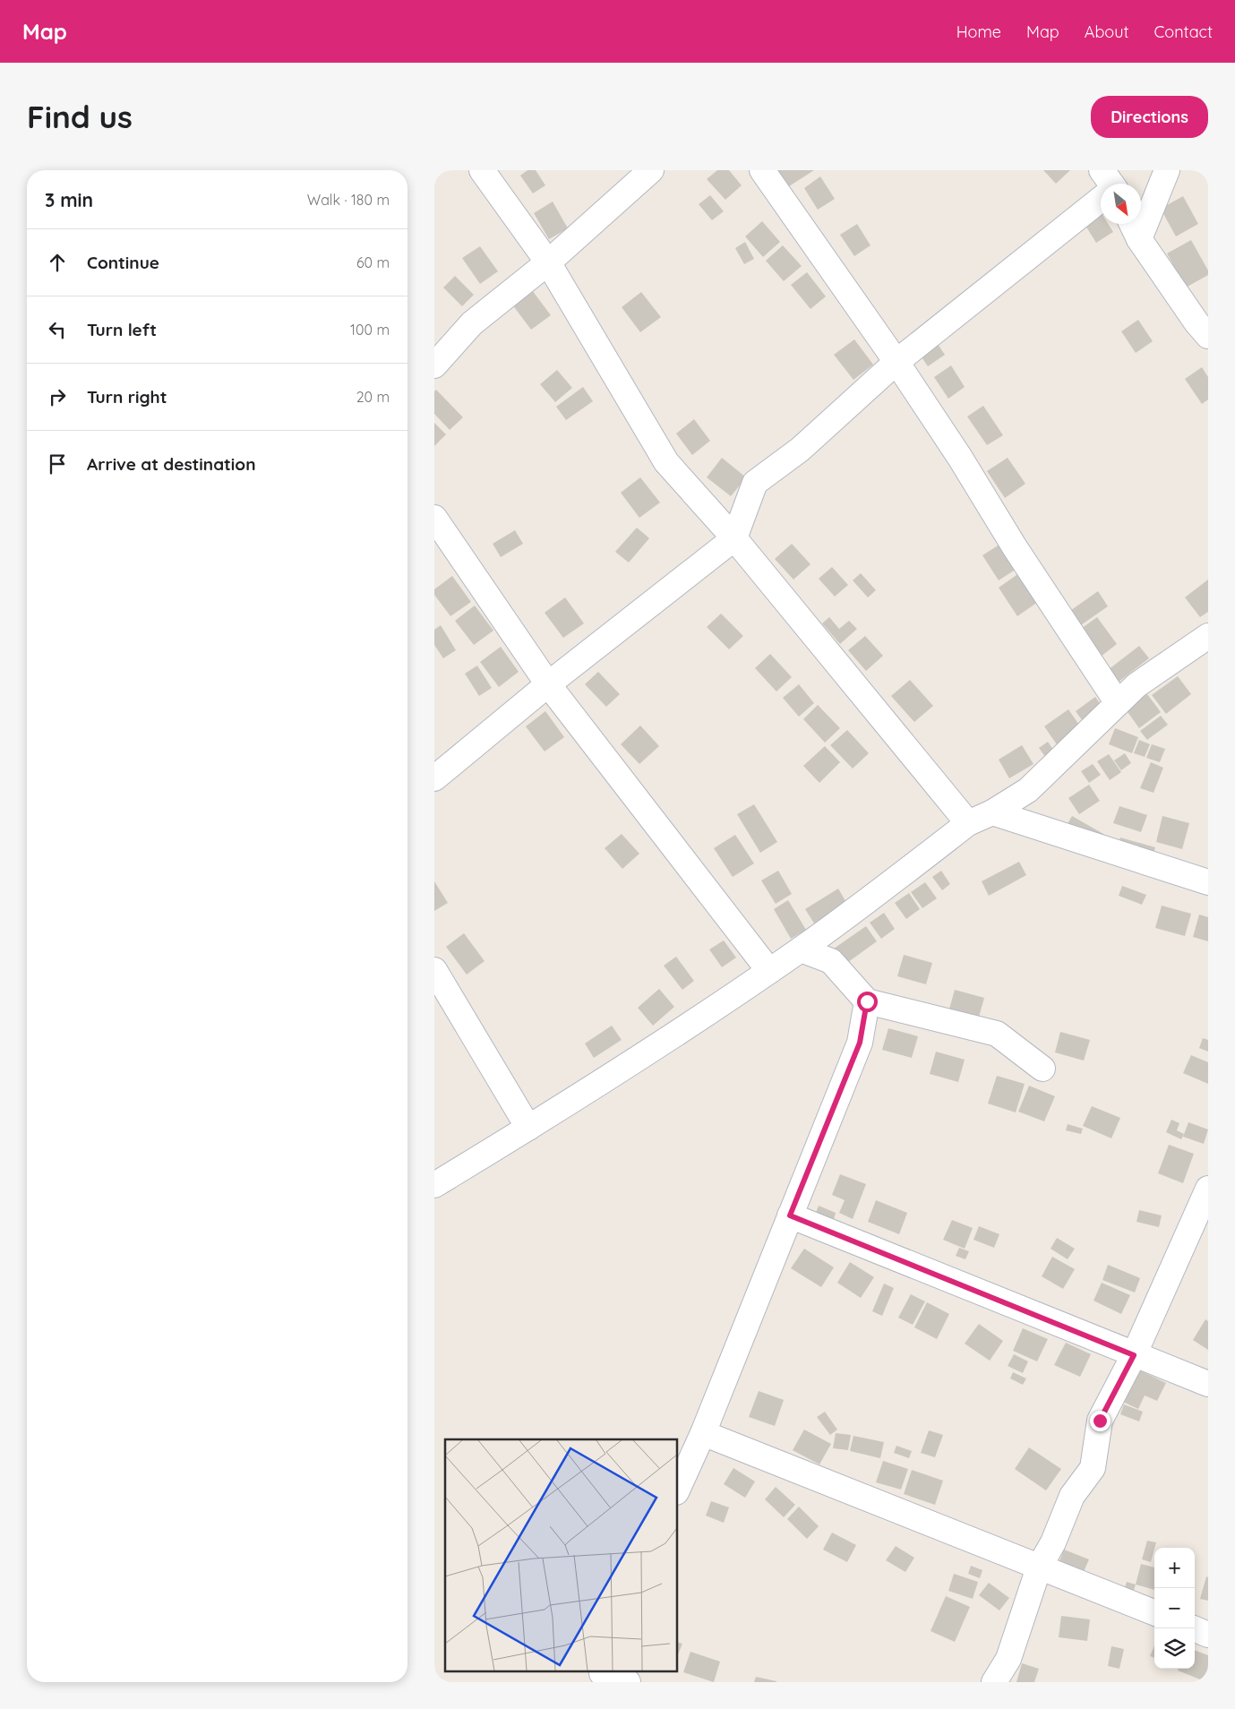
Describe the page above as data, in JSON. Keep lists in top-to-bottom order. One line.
{"north":"bottom right","page":{"header":"Map","nav":["Home","Map","About","Contact"],"buttons":"Directions","title":"Find us","heading":["3 min","Walk · 180 m"],"list":[["Continue","60 m"],["Turn left","100 m"],["Turn right","20 m"],"Arrive at destination"],"map_buttons":["+","−"]}}
